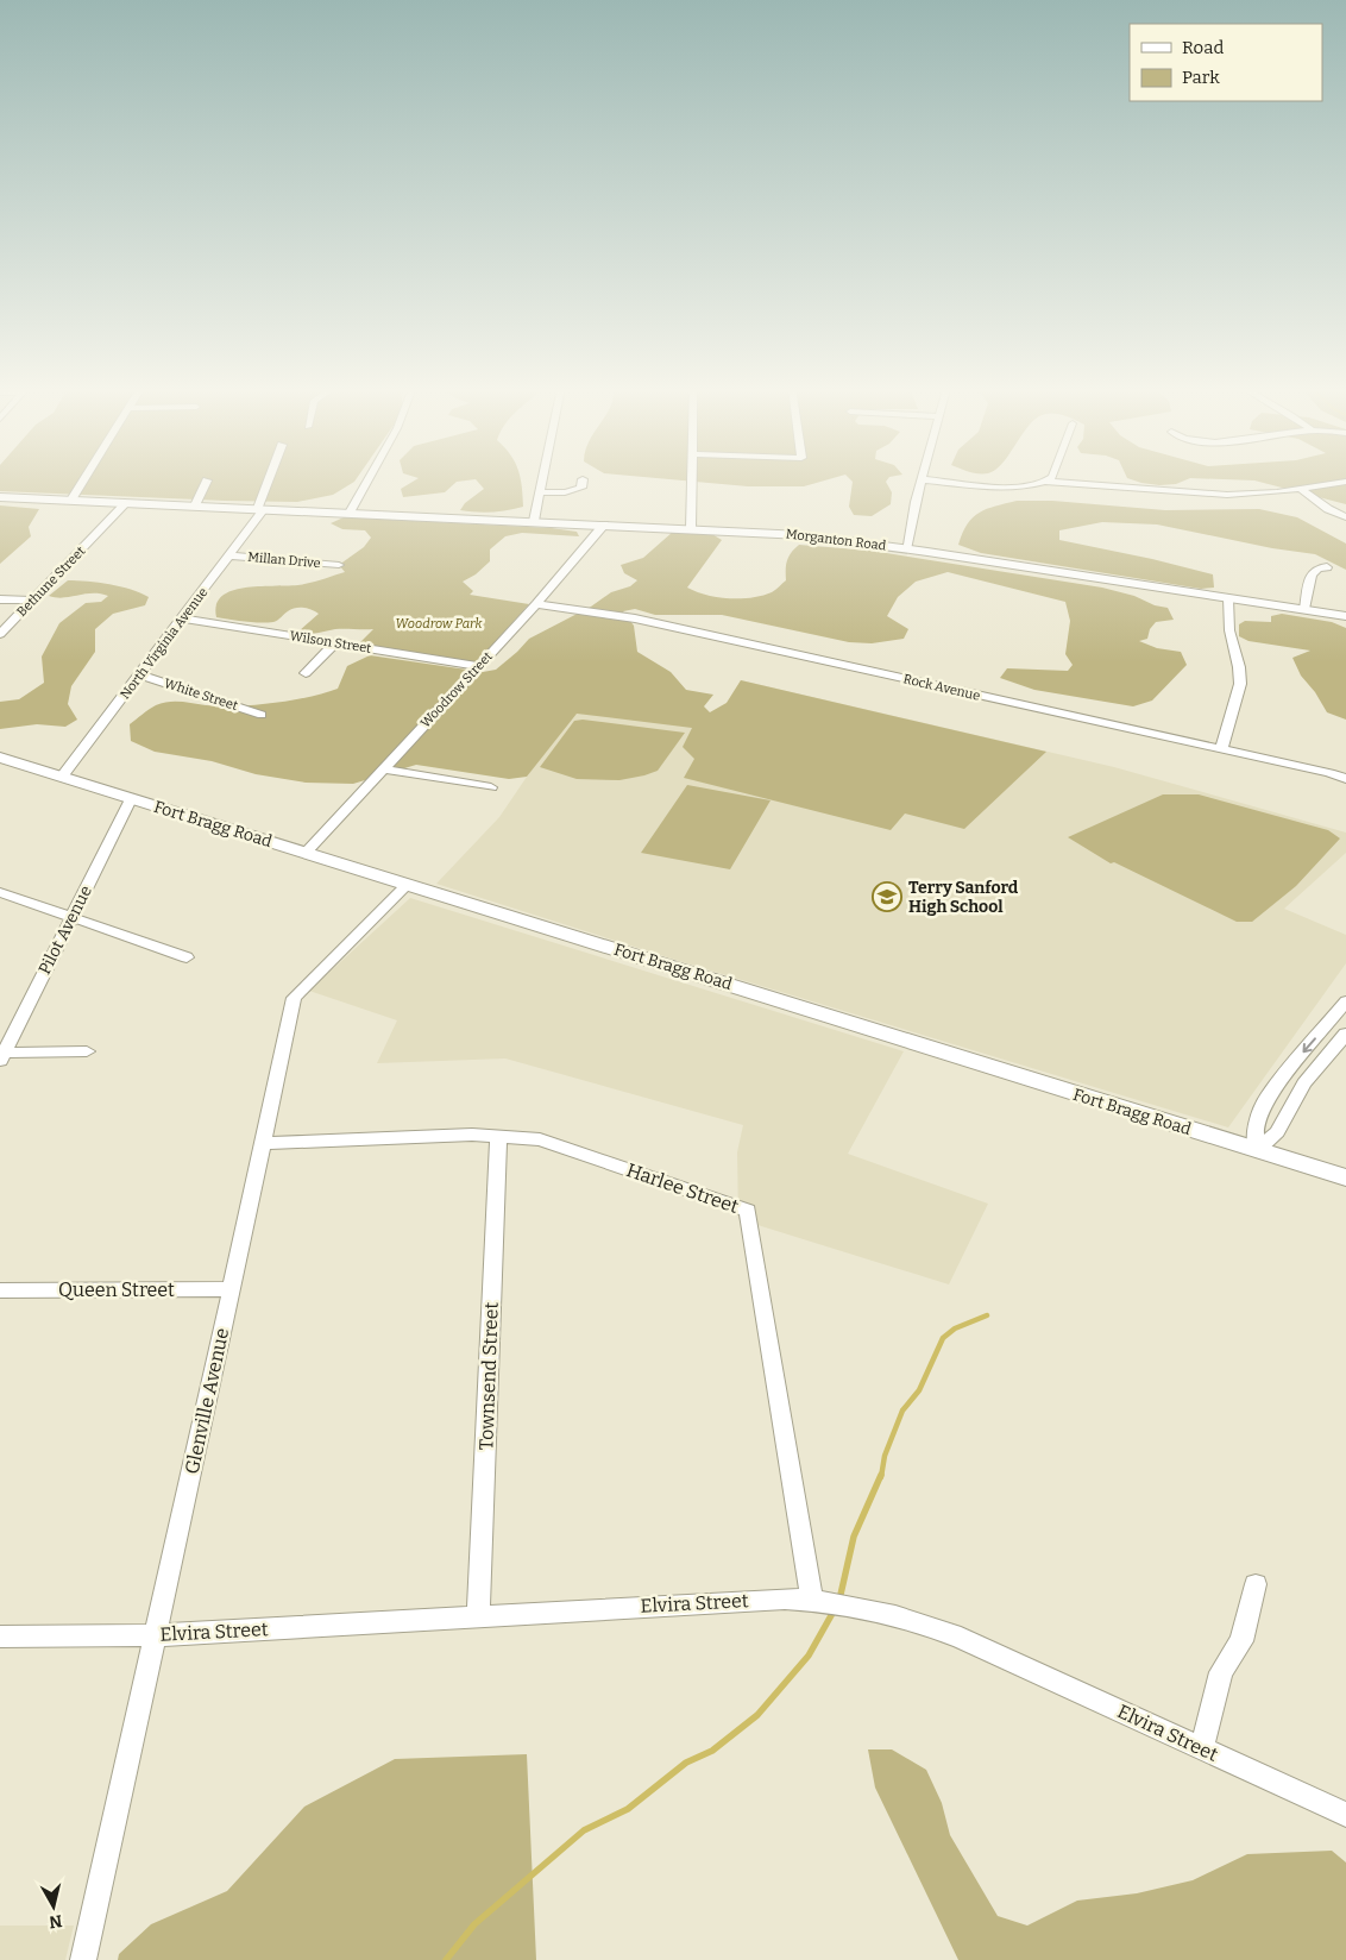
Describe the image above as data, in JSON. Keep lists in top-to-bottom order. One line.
{"streets":{"main road":["Morganton Road","Fort Bragg Road"],"street":["Millan Drive","Bethune Street","Wilson Street","North Virginia Avenue","Rock Avenue","Woodrow Street","White Street","Pilot Avenue","Harlee Street","Queen Street","Townsend Street","Glenville Avenue","Elvira Street"]},"crossings":[["Morganton Road","Bethune Street"],["Morganton Road","North Virginia Avenue"],["Morganton Road","Woodrow Street"],["Millan Drive","North Virginia Avenue"],["Wilson Street","North Virginia Avenue"],["Wilson Street","Woodrow Street"],["North Virginia Avenue","White Street"],["North Virginia Avenue","Fort Bragg Road"],["Rock Avenue","Woodrow Street"],["Woodrow Street","Fort Bragg Road"],["Fort Bragg Road","Pilot Avenue"],["Fort Bragg Road","Glenville Avenue"],["Harlee Street","Townsend Street"],["Harlee Street","Glenville Avenue"],["Harlee Street","Elvira Street"],["Queen Street","Glenville Avenue"],["Townsend Street","Elvira Street"],["Glenville Avenue","Elvira Street"]],"parks":["Woodrow Park"],"places":{"school or university":["Terry Sanford High School"]},"legend":["Road","Park"],"north":"bottom"}
